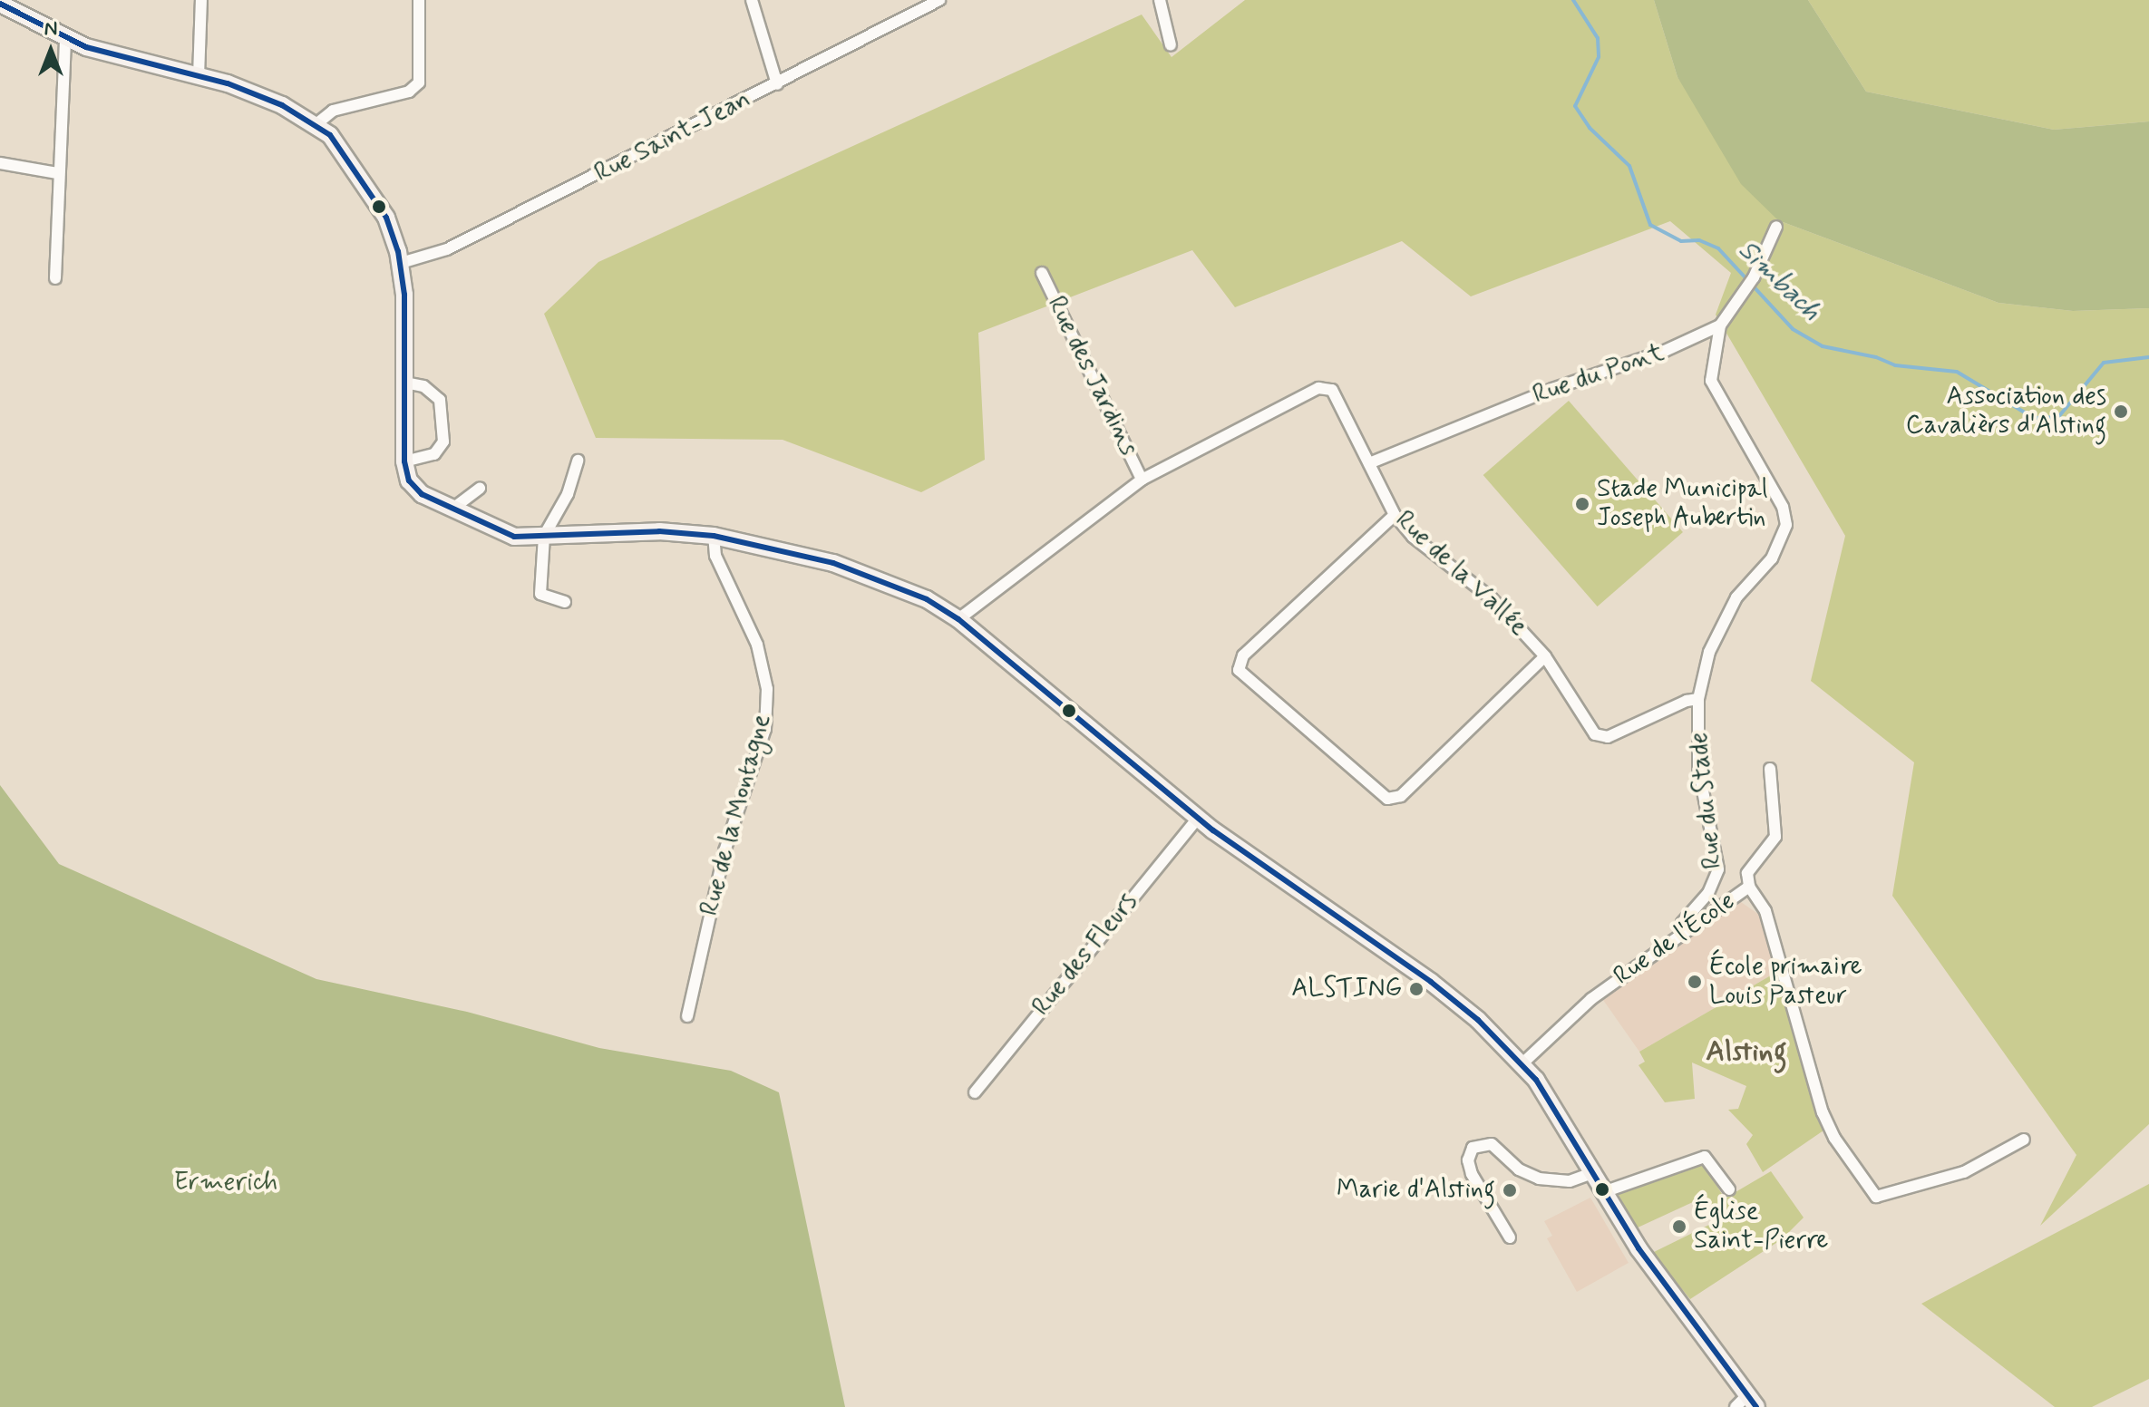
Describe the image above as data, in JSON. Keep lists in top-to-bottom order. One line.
{"streets":{"street":["Rue Saint-Jean","Rue du Pont","Rue des Jardins","Rue de la Vallée","Rue du Stade","Rue de la Montagne","Rue de l'École","Rue des Fleurs"]},"crossings":[["Rue du Pont","Rue de la Vallée"],["Rue du Pont","Rue du Stade"],["Rue des Jardins","Rue de la Vallée"],["Rue de la Vallée","Rue du Stade"],["Rue du Stade","Rue de l'École"]],"districts":["Alsting"],"water":["Simbach"],"parks":["Ermerich"],"places":["Association des Cavalièrs d'Alsting","Stade Municipal Joseph Aubertin","École primaire Louis Pasteur","ALSTING","Marie d'Alsting","Église Saint-Pierre"],"north":"top"}
